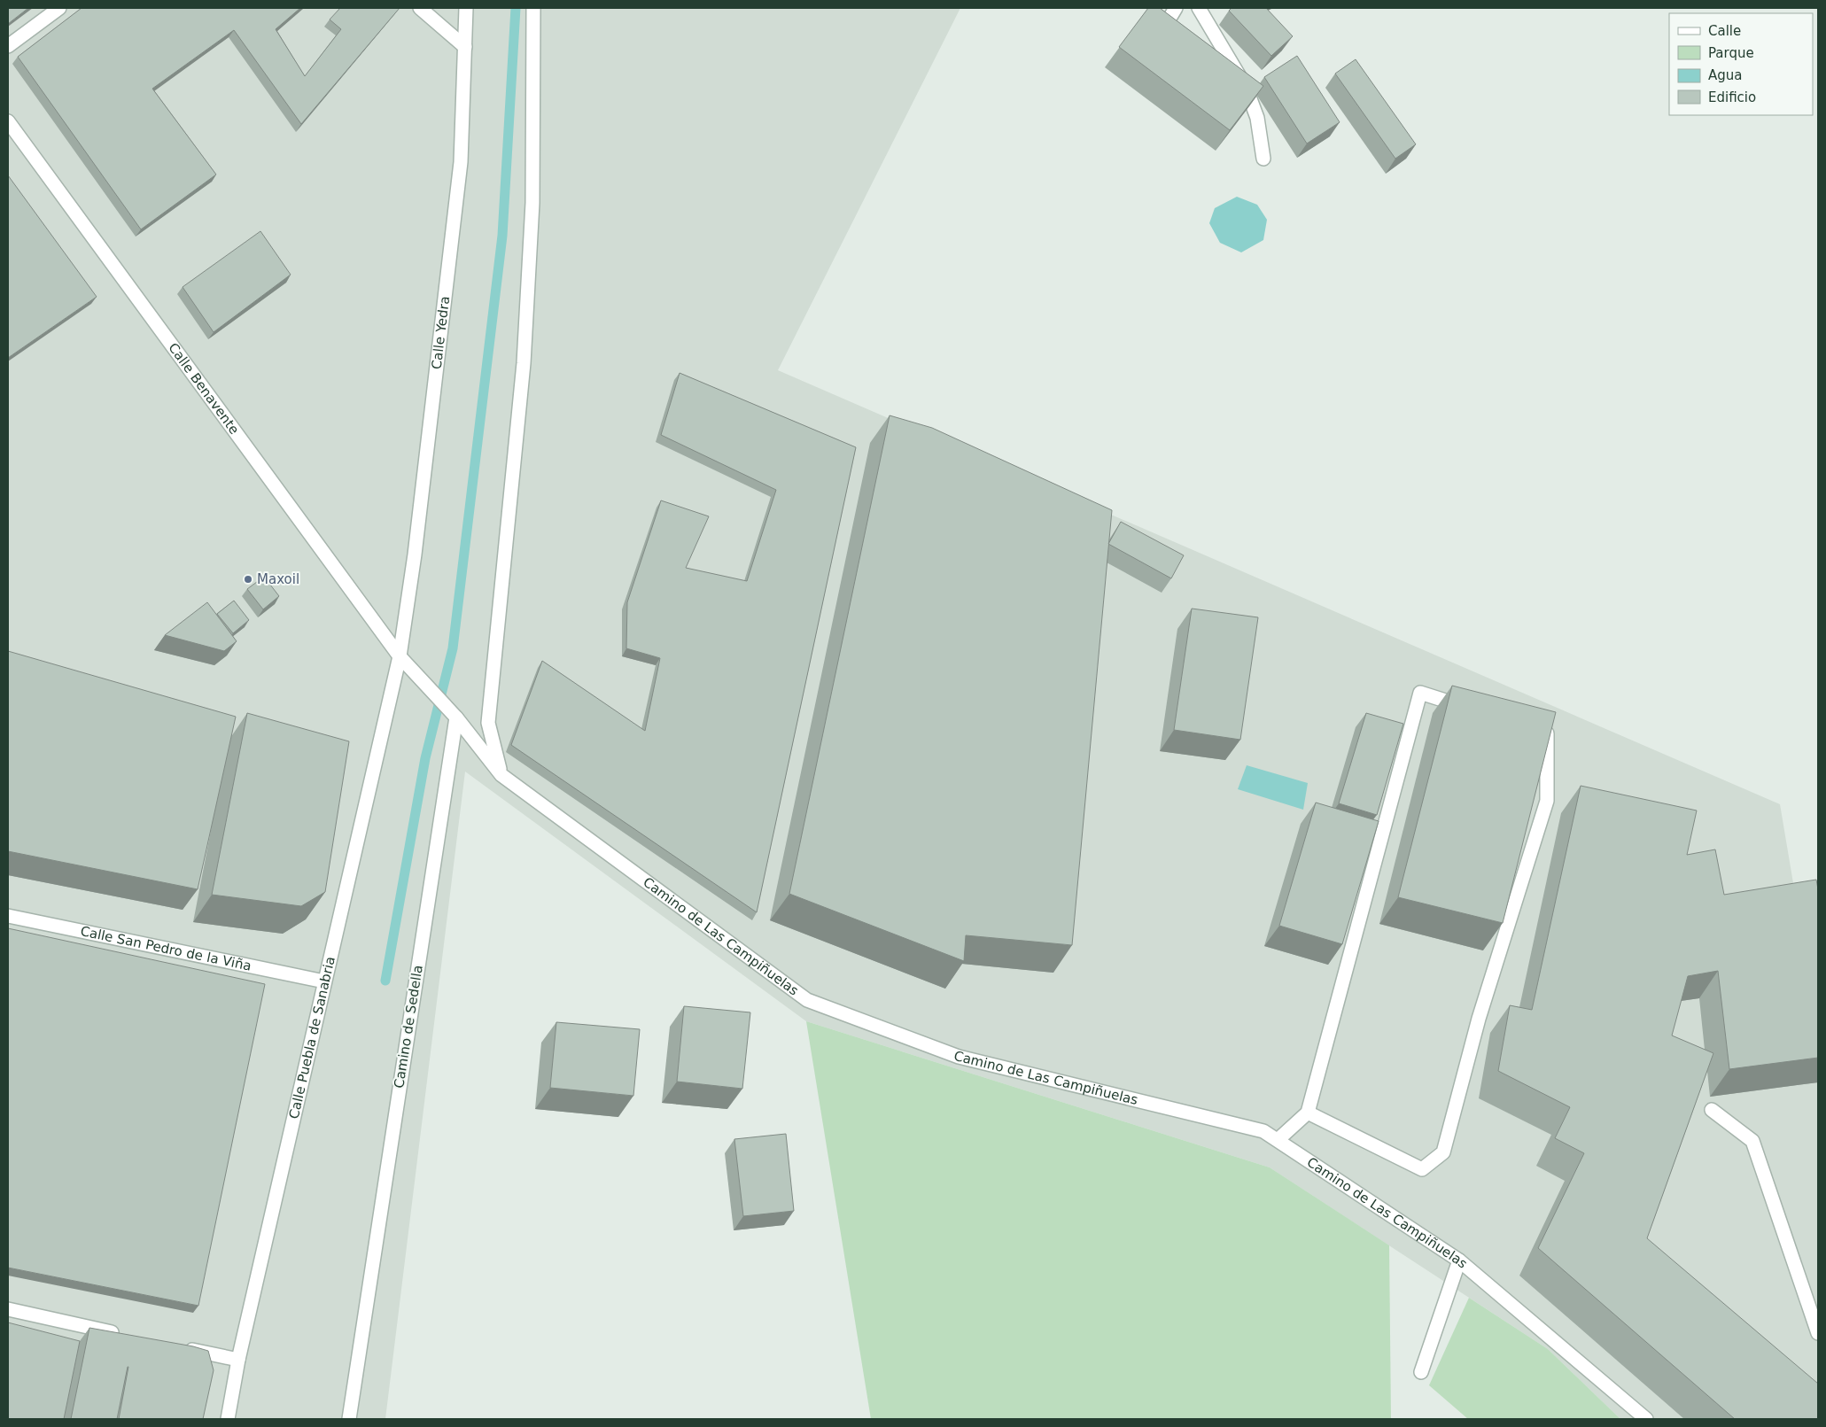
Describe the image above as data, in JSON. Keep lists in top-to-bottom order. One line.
{"streets":{"street":["Calle Yedra","Calle Benavente","Camino de Las Campiñuelas","Calle San Pedro de la Viña","Camino de Sedella","Calle Puebla de Sanabria"]},"crossings":[["Calle Yedra","Calle Benavente"],["Calle Yedra","Calle Puebla de Sanabria"],["Calle Benavente","Calle Puebla de Sanabria"],["Camino de Las Campiñuelas","Camino de Sedella"],["Calle San Pedro de la Viña","Calle Puebla de Sanabria"]],"places":["Maxoil"],"legend":["Calle","Parque","Agua","Edificio"]}
